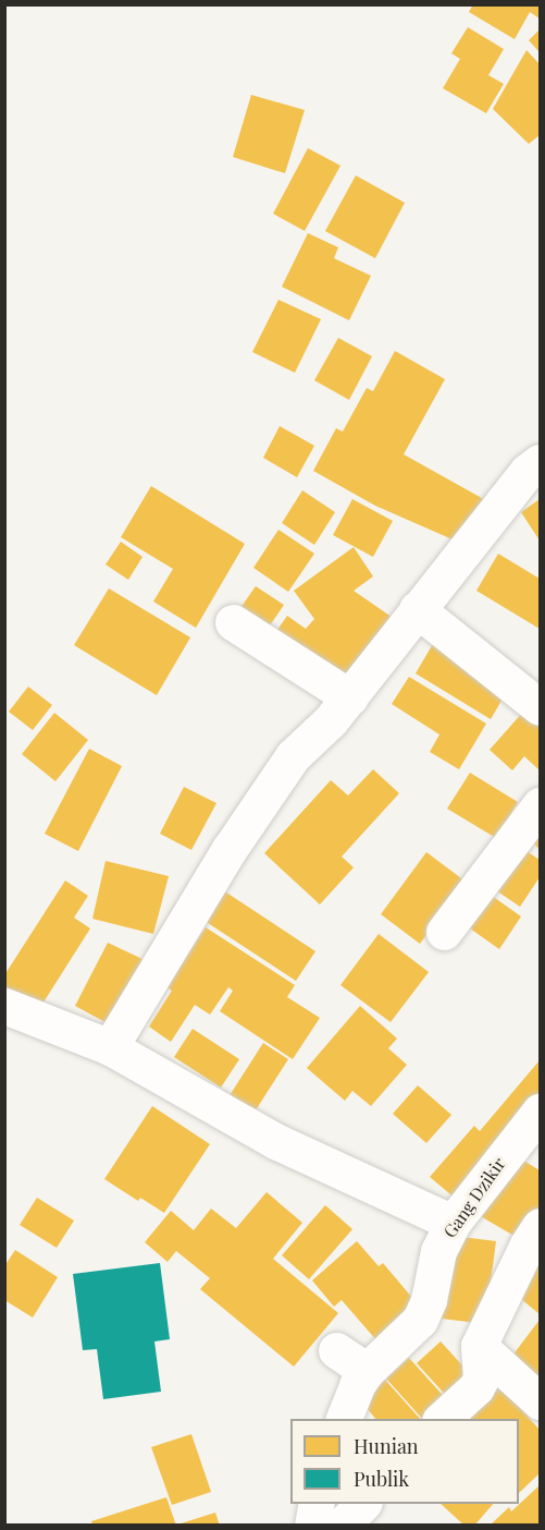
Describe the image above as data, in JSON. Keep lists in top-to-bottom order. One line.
{"streets":{"street":["Gang Dzikir"]},"legend":["Hunian","Publik"]}
